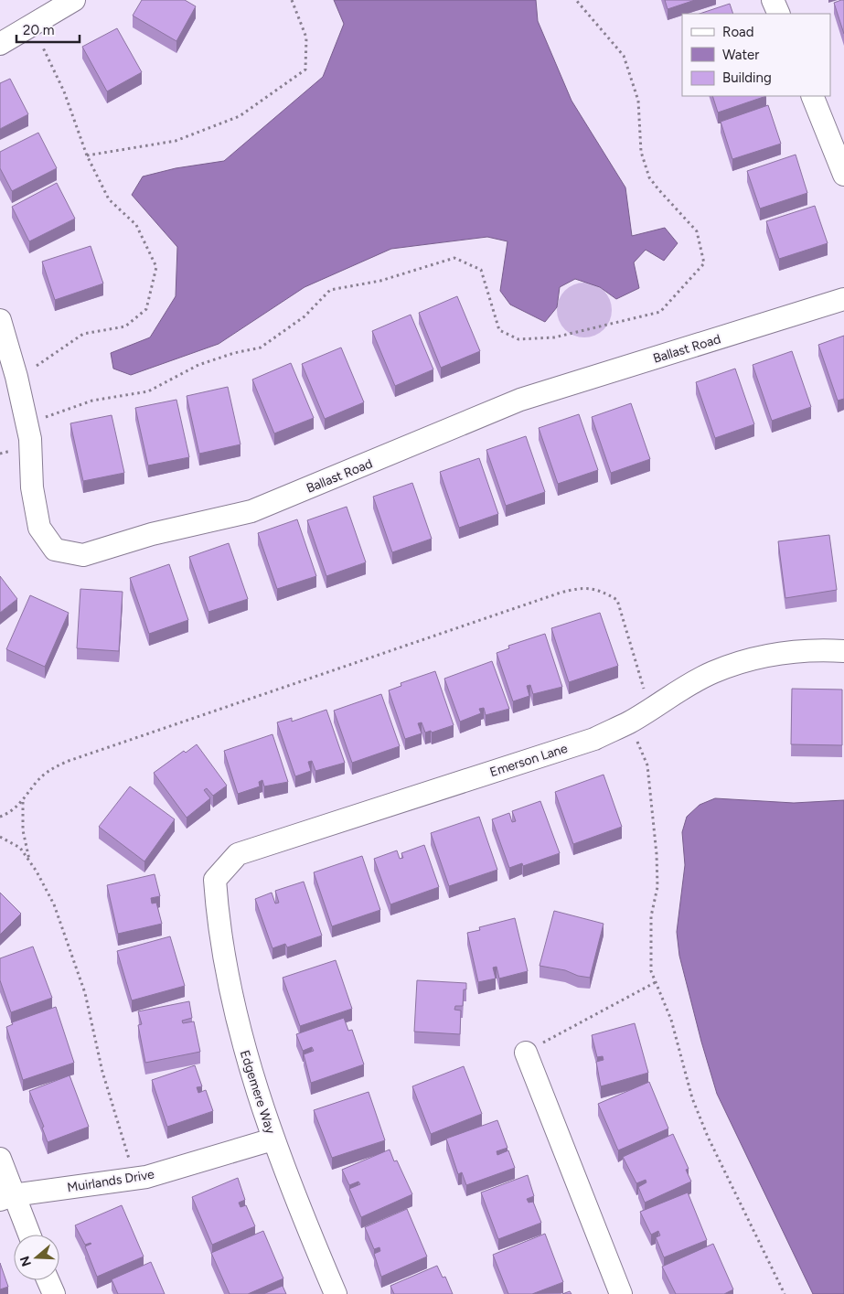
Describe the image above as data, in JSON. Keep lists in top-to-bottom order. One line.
{"streets":{"street":["Ballast Road","Emerson Lane","Edgemere Way","Muirlands Drive"]},"crossings":[["Emerson Lane","Edgemere Way"],["Edgemere Way","Muirlands Drive"]],"legend":["Road","Water","Building"],"scale_bar":"20 m","north":"left"}
